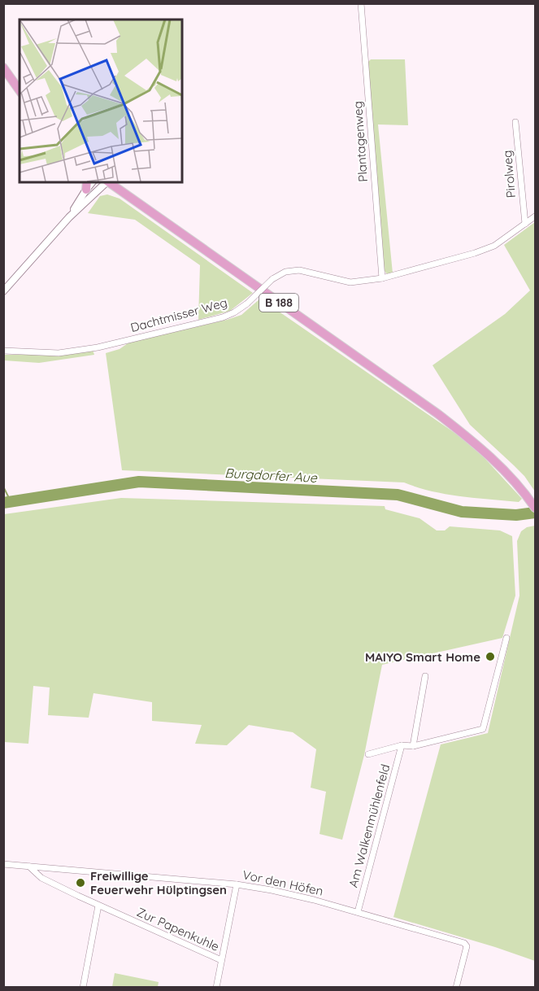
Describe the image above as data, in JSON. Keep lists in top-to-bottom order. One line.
{"streets":{"main road":["B 188"],"street":["Plantagenweg","Pirolweg","Dachtmisser Weg","Am Walkenmühlenfeld","Vor den Höfen","Zur Papenkuhle"]},"crossings":[["Plantagenweg","Dachtmisser Weg"],["Pirolweg","Dachtmisser Weg"],["Am Walkenmühlenfeld","Vor den Höfen"],["Vor den Höfen","Zur Papenkuhle"]],"water":["Burgdorfer Aue"],"places":["MAIYO Smart Home","Freiwillige Feuerwehr Hülptingsen"]}
